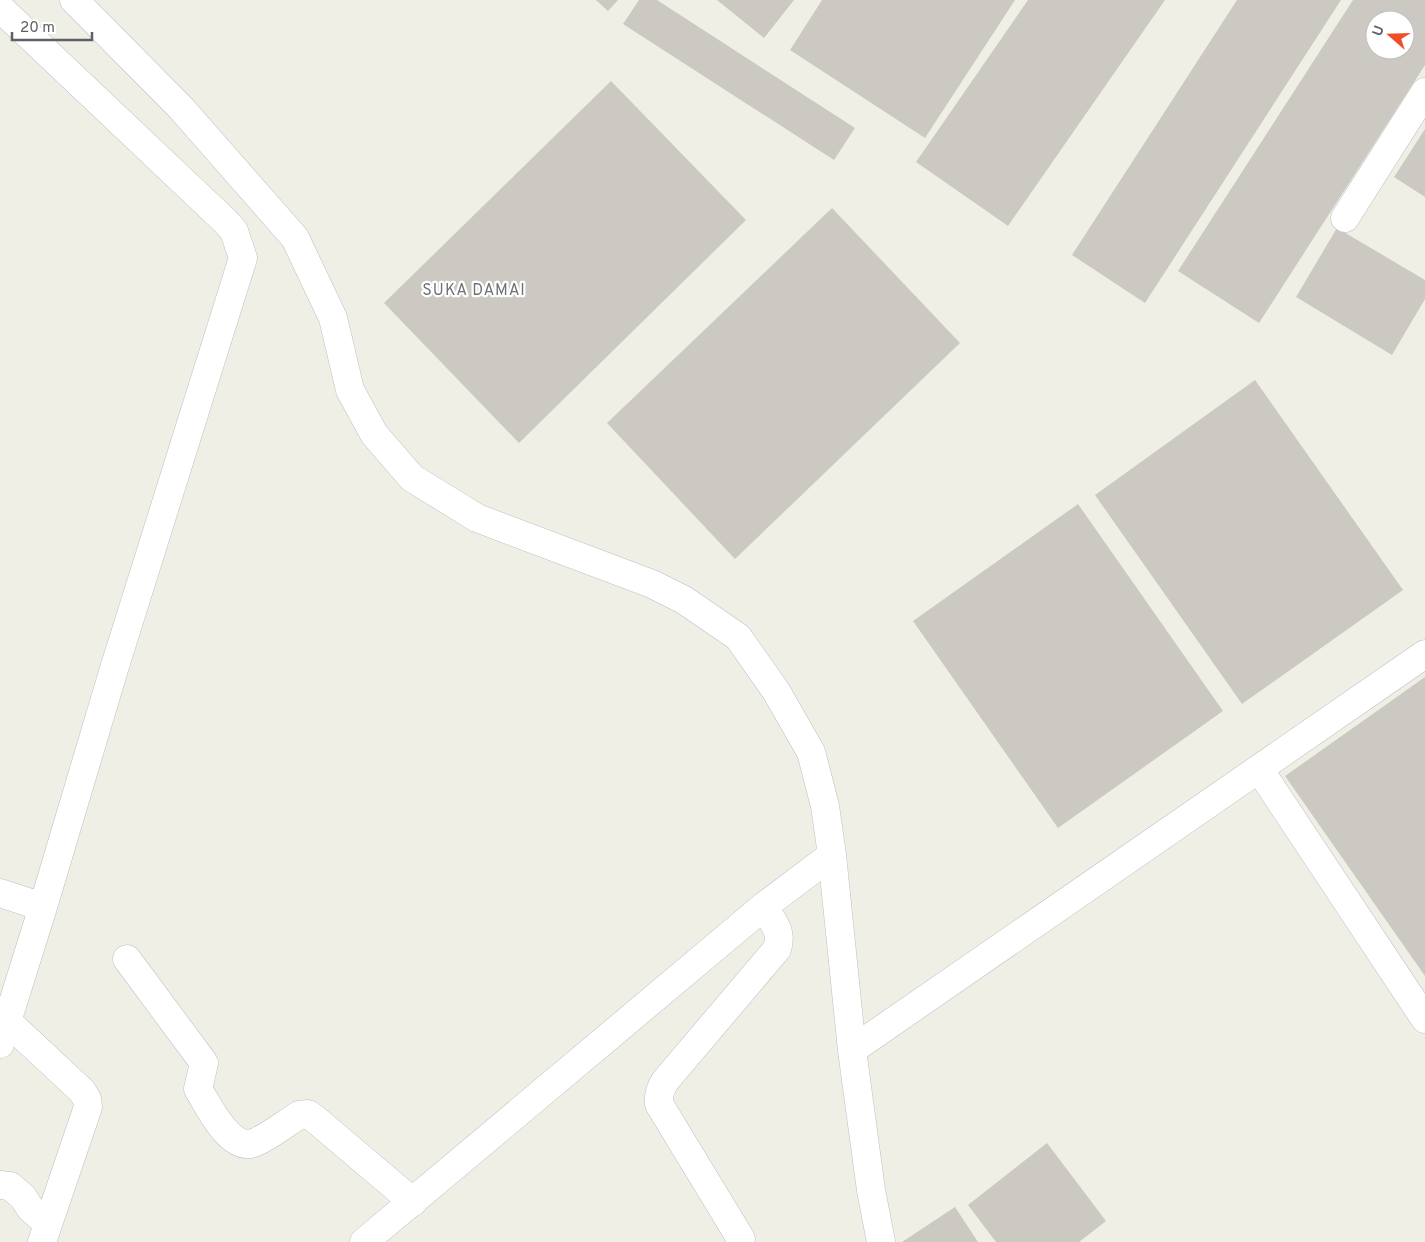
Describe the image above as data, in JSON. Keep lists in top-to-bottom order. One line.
{"districts":["SUKA DAMAI"],"scale_bar":"20 m","north":"left"}
